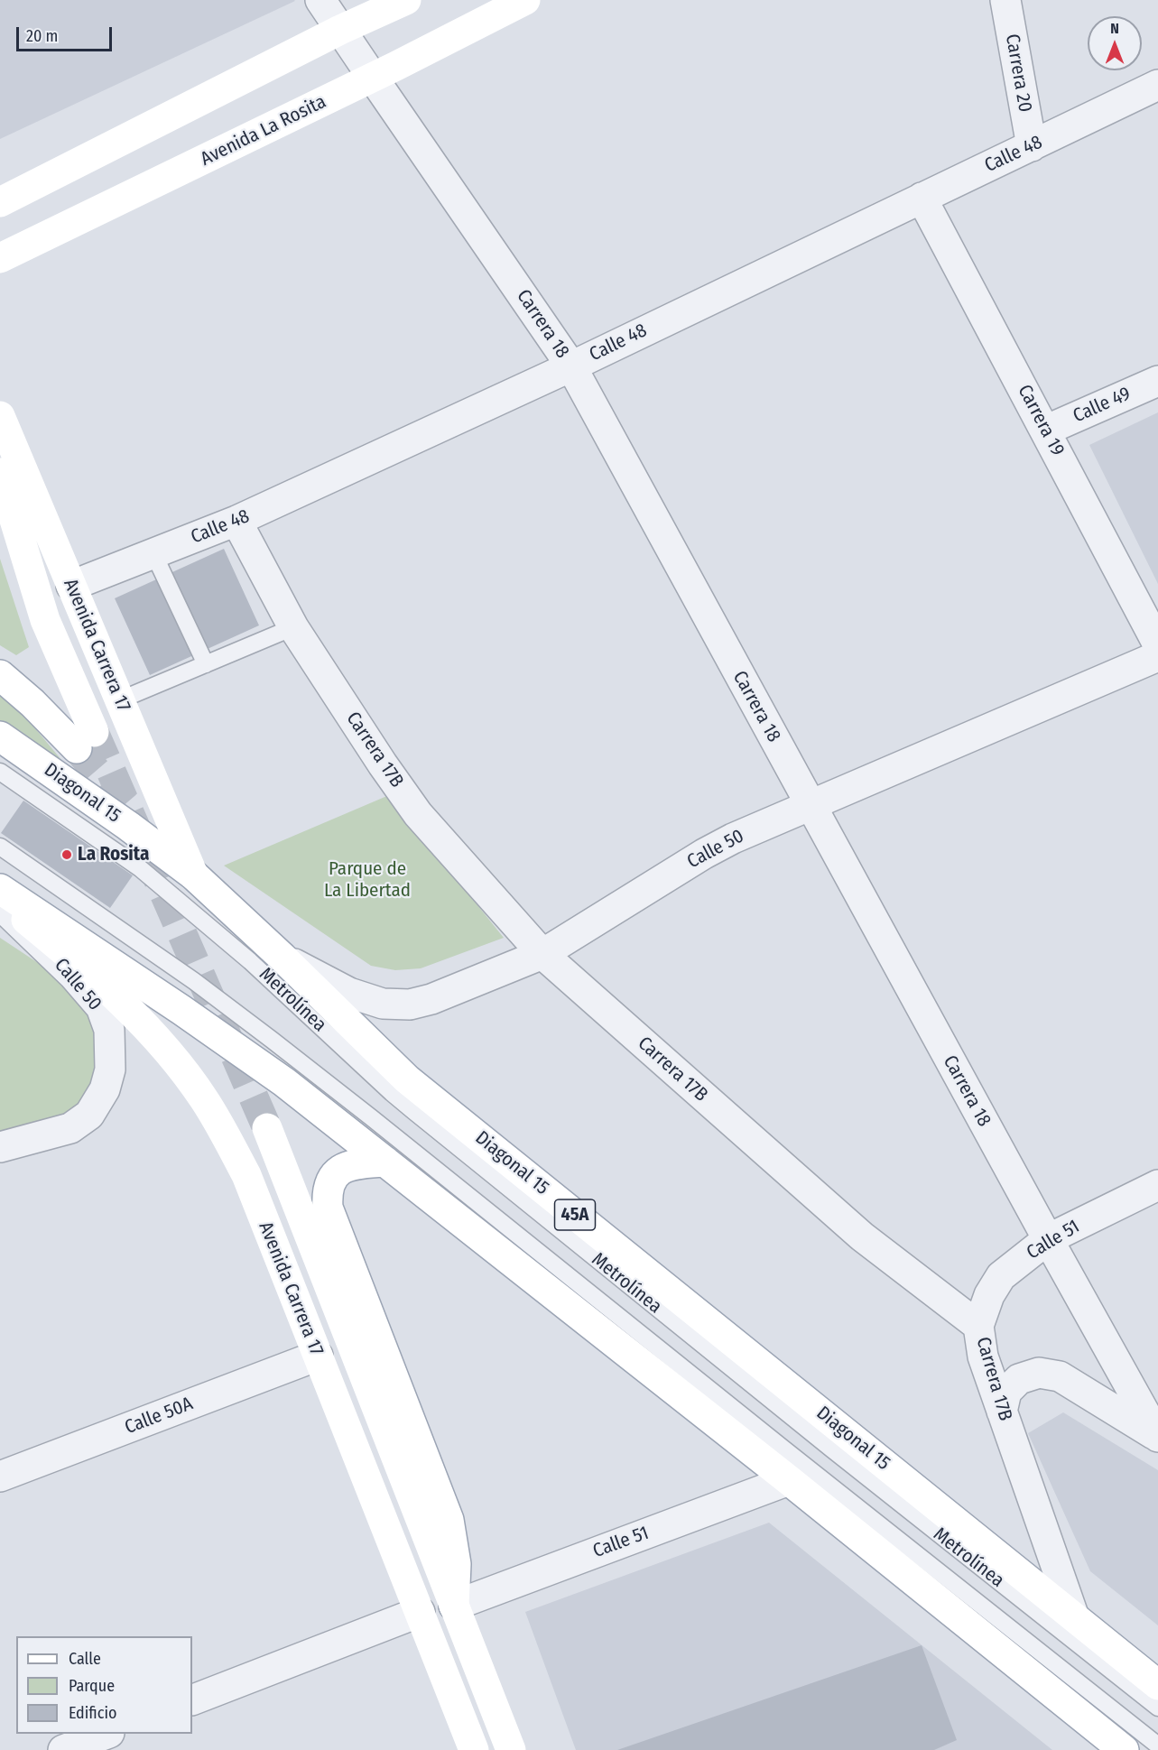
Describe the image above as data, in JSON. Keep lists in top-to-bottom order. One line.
{"streets":{"main road":["Avenida La Rosita","Avenida Carrera 17","Diagonal 15","45A"],"street":["Carrera 20","Calle 48","Carrera 18","Calle 49","Carrera 19","Carrera 17B","Calle 50","Calle 51","Calle 50A"],"lane":["Metrolínea"]},"crossings":[["Carrera 20","Calle 48"],["Avenida La Rosita","Carrera 18"],["Calle 48","Carrera 18"],["Calle 48","Carrera 19"],["Calle 48","Avenida Carrera 17"],["Calle 48","Carrera 17B"],["Carrera 18","Carrera 17B"],["Carrera 18","Calle 50"],["Carrera 18","Calle 51"],["Calle 49","Carrera 19"],["Avenida Carrera 17","Diagonal 15"],["Avenida Carrera 17","Calle 51"],["Avenida Carrera 17","Calle 50A"],["Carrera 17B","Diagonal 15"],["Carrera 17B","Calle 50"],["Carrera 17B","Calle 51"],["Diagonal 15","Calle 50"]],"parks":["Parque de La Libertad"],"places":["La Rosita"],"legend":["Calle","Parque","Edificio"],"scale_bar":"20 m","north":"top"}
